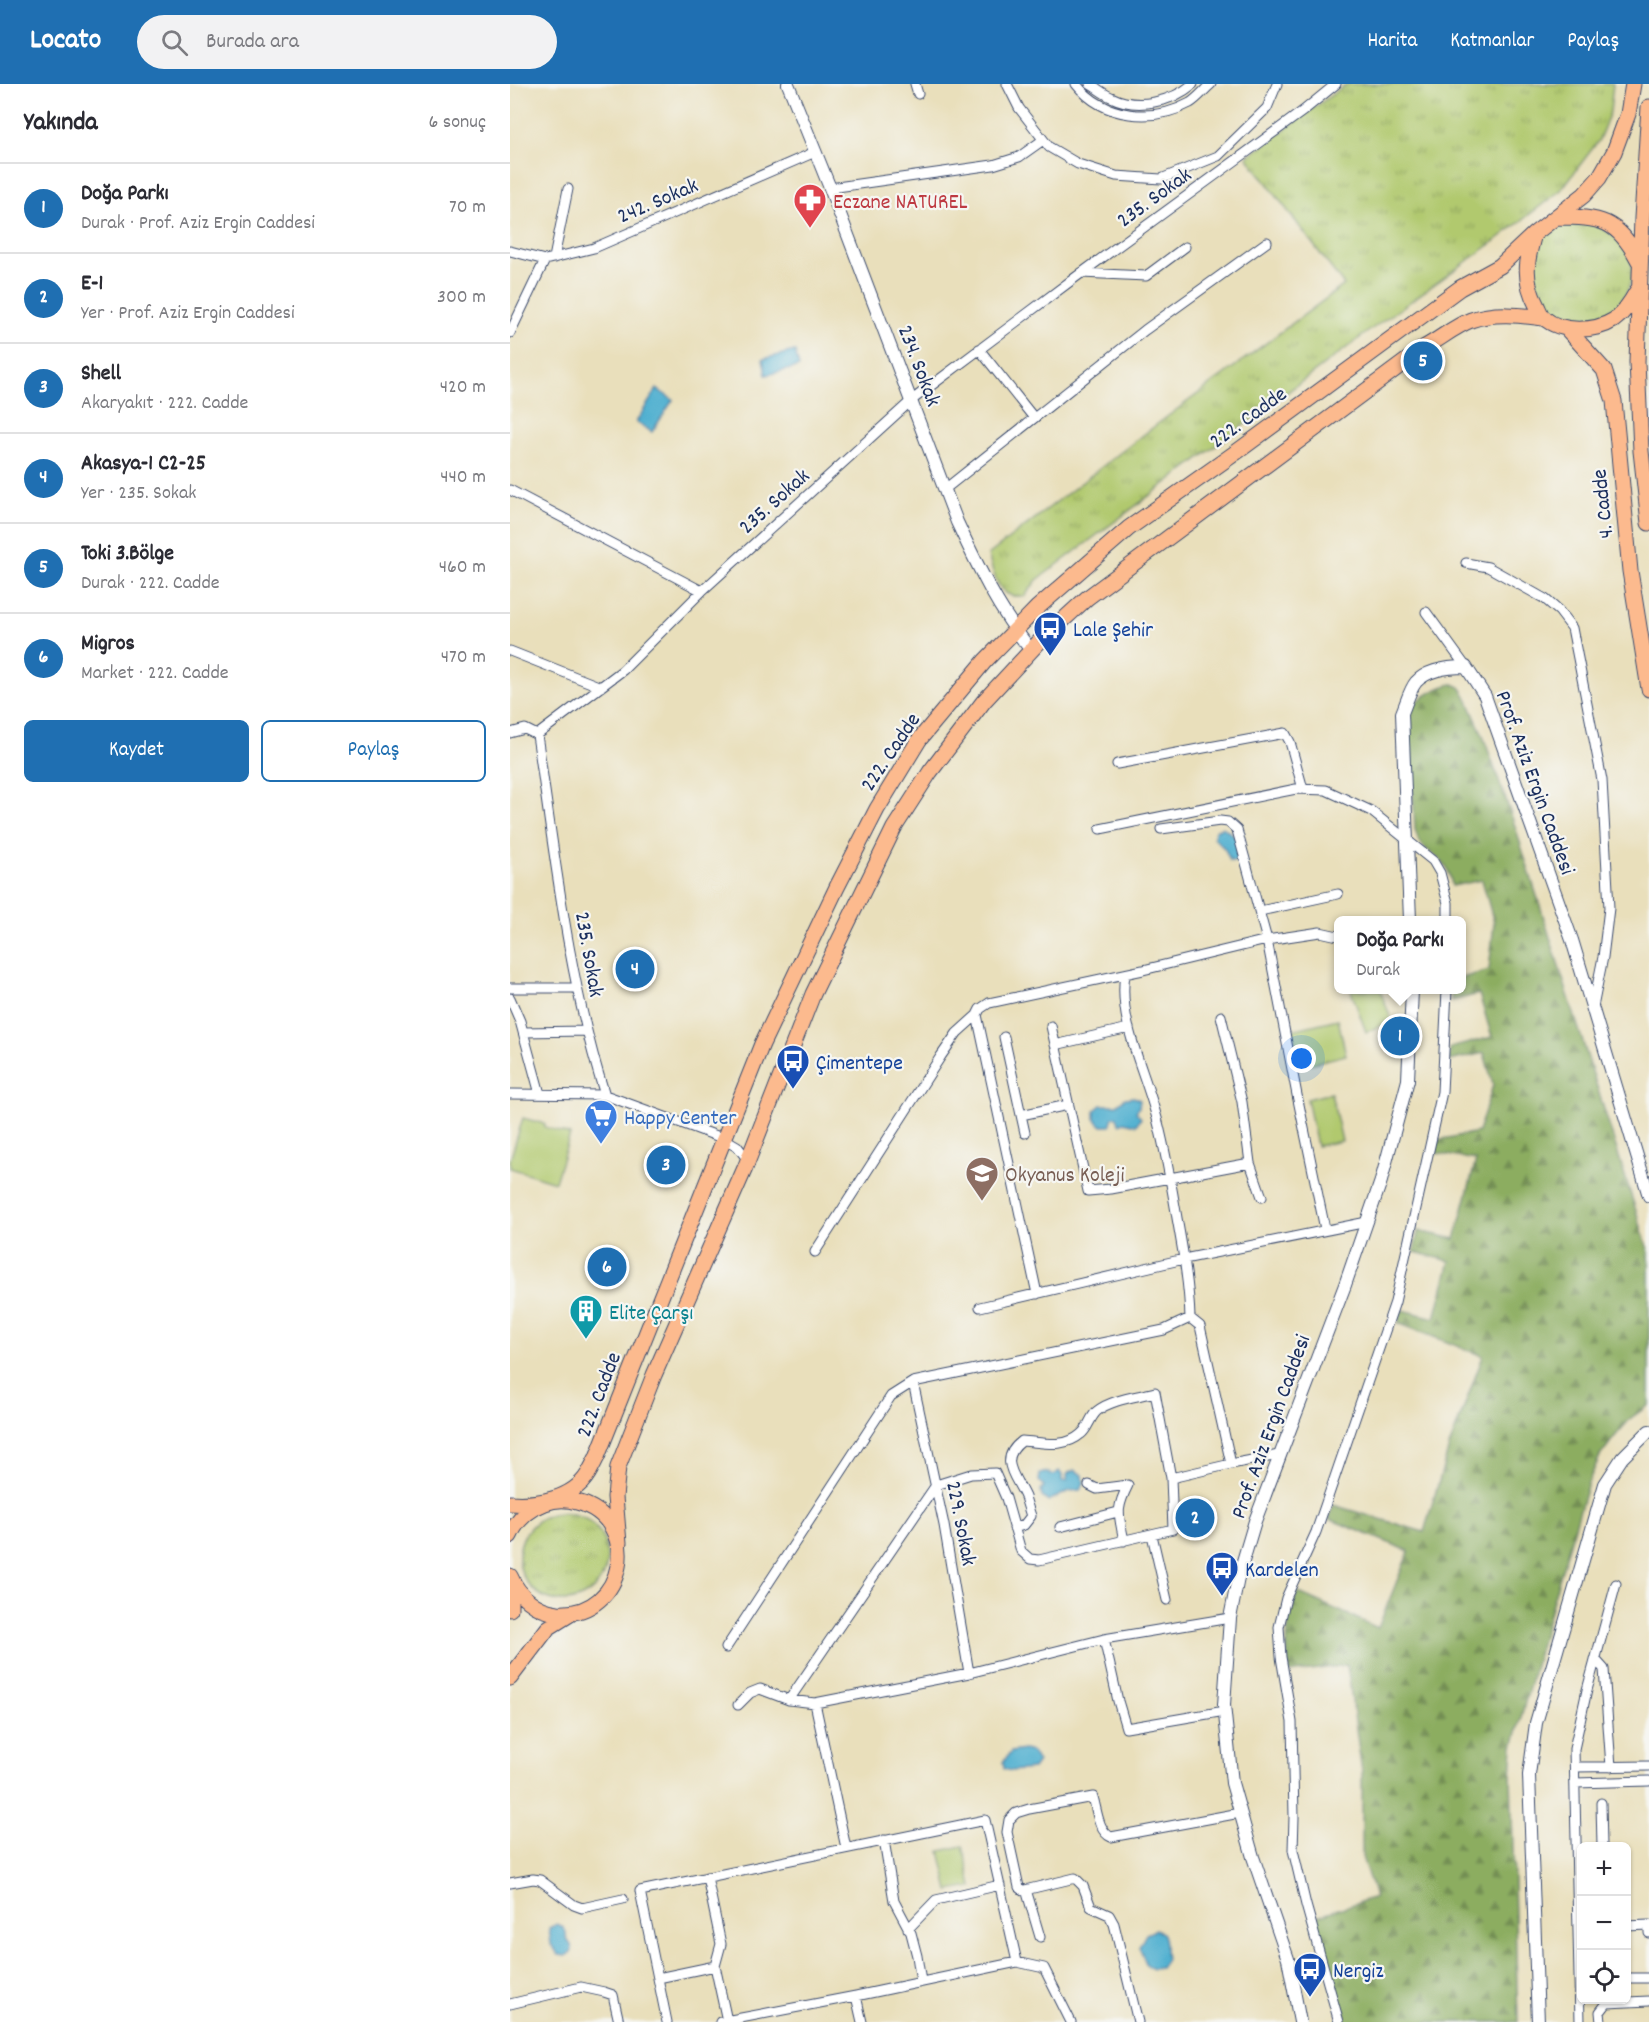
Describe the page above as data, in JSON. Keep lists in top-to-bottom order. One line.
{"streets":{"main road":["222. Cadde","4. Cadde"],"street":["235. Sokak","242. Sokak","234. Sokak","Prof. Aziz Ergin Caddesi","229. Sokak"]},"crossings":[["235. Sokak","234. Sokak"],["242. Sokak","234. Sokak"],["234. Sokak","222. Cadde"],["222. Cadde","4. Cadde"]],"places":{"pharmacy":["Eczane NATUREL"],"bus stop":["Lale Şehir","Çimentepe","Kardelen","Nergiz"],"supermarket":["Happy Center"],"school or university":["Okyanus Koleji"],"building":["Elite Çarşı"]},"page":{"header":"Locato","search":"Burada ara","nav":["Harita","Katmanlar","Paylaş"],"heading":["Yakında","6 sonuç"],"list":[{"mark":"1","name":"Doğa Parkı","note":"Durak · Prof. Aziz Ergin Caddesi","value":"70 m"},{"mark":"2","name":"E-1","note":"Yer · Prof. Aziz Ergin Caddesi","value":"300 m"},{"mark":"3","name":"Shell","note":"Akaryakıt · 222. Cadde","value":"420 m"},{"mark":"4","name":"Akasya-1 C2-25","note":"Yer · 235. Sokak","value":"440 m"},{"mark":"5","name":"Toki 3.Bölge","note":"Durak · 222. Cadde","value":"460 m"},{"mark":"6","name":"Migros","note":"Market · 222. Cadde","value":"470 m"}],"pins":["5","4","1","3","6","2"],"buttons":["Kaydet","Paylaş"],"popup":["Doğa Parkı","Durak"],"map_buttons":["+","−"]}}
